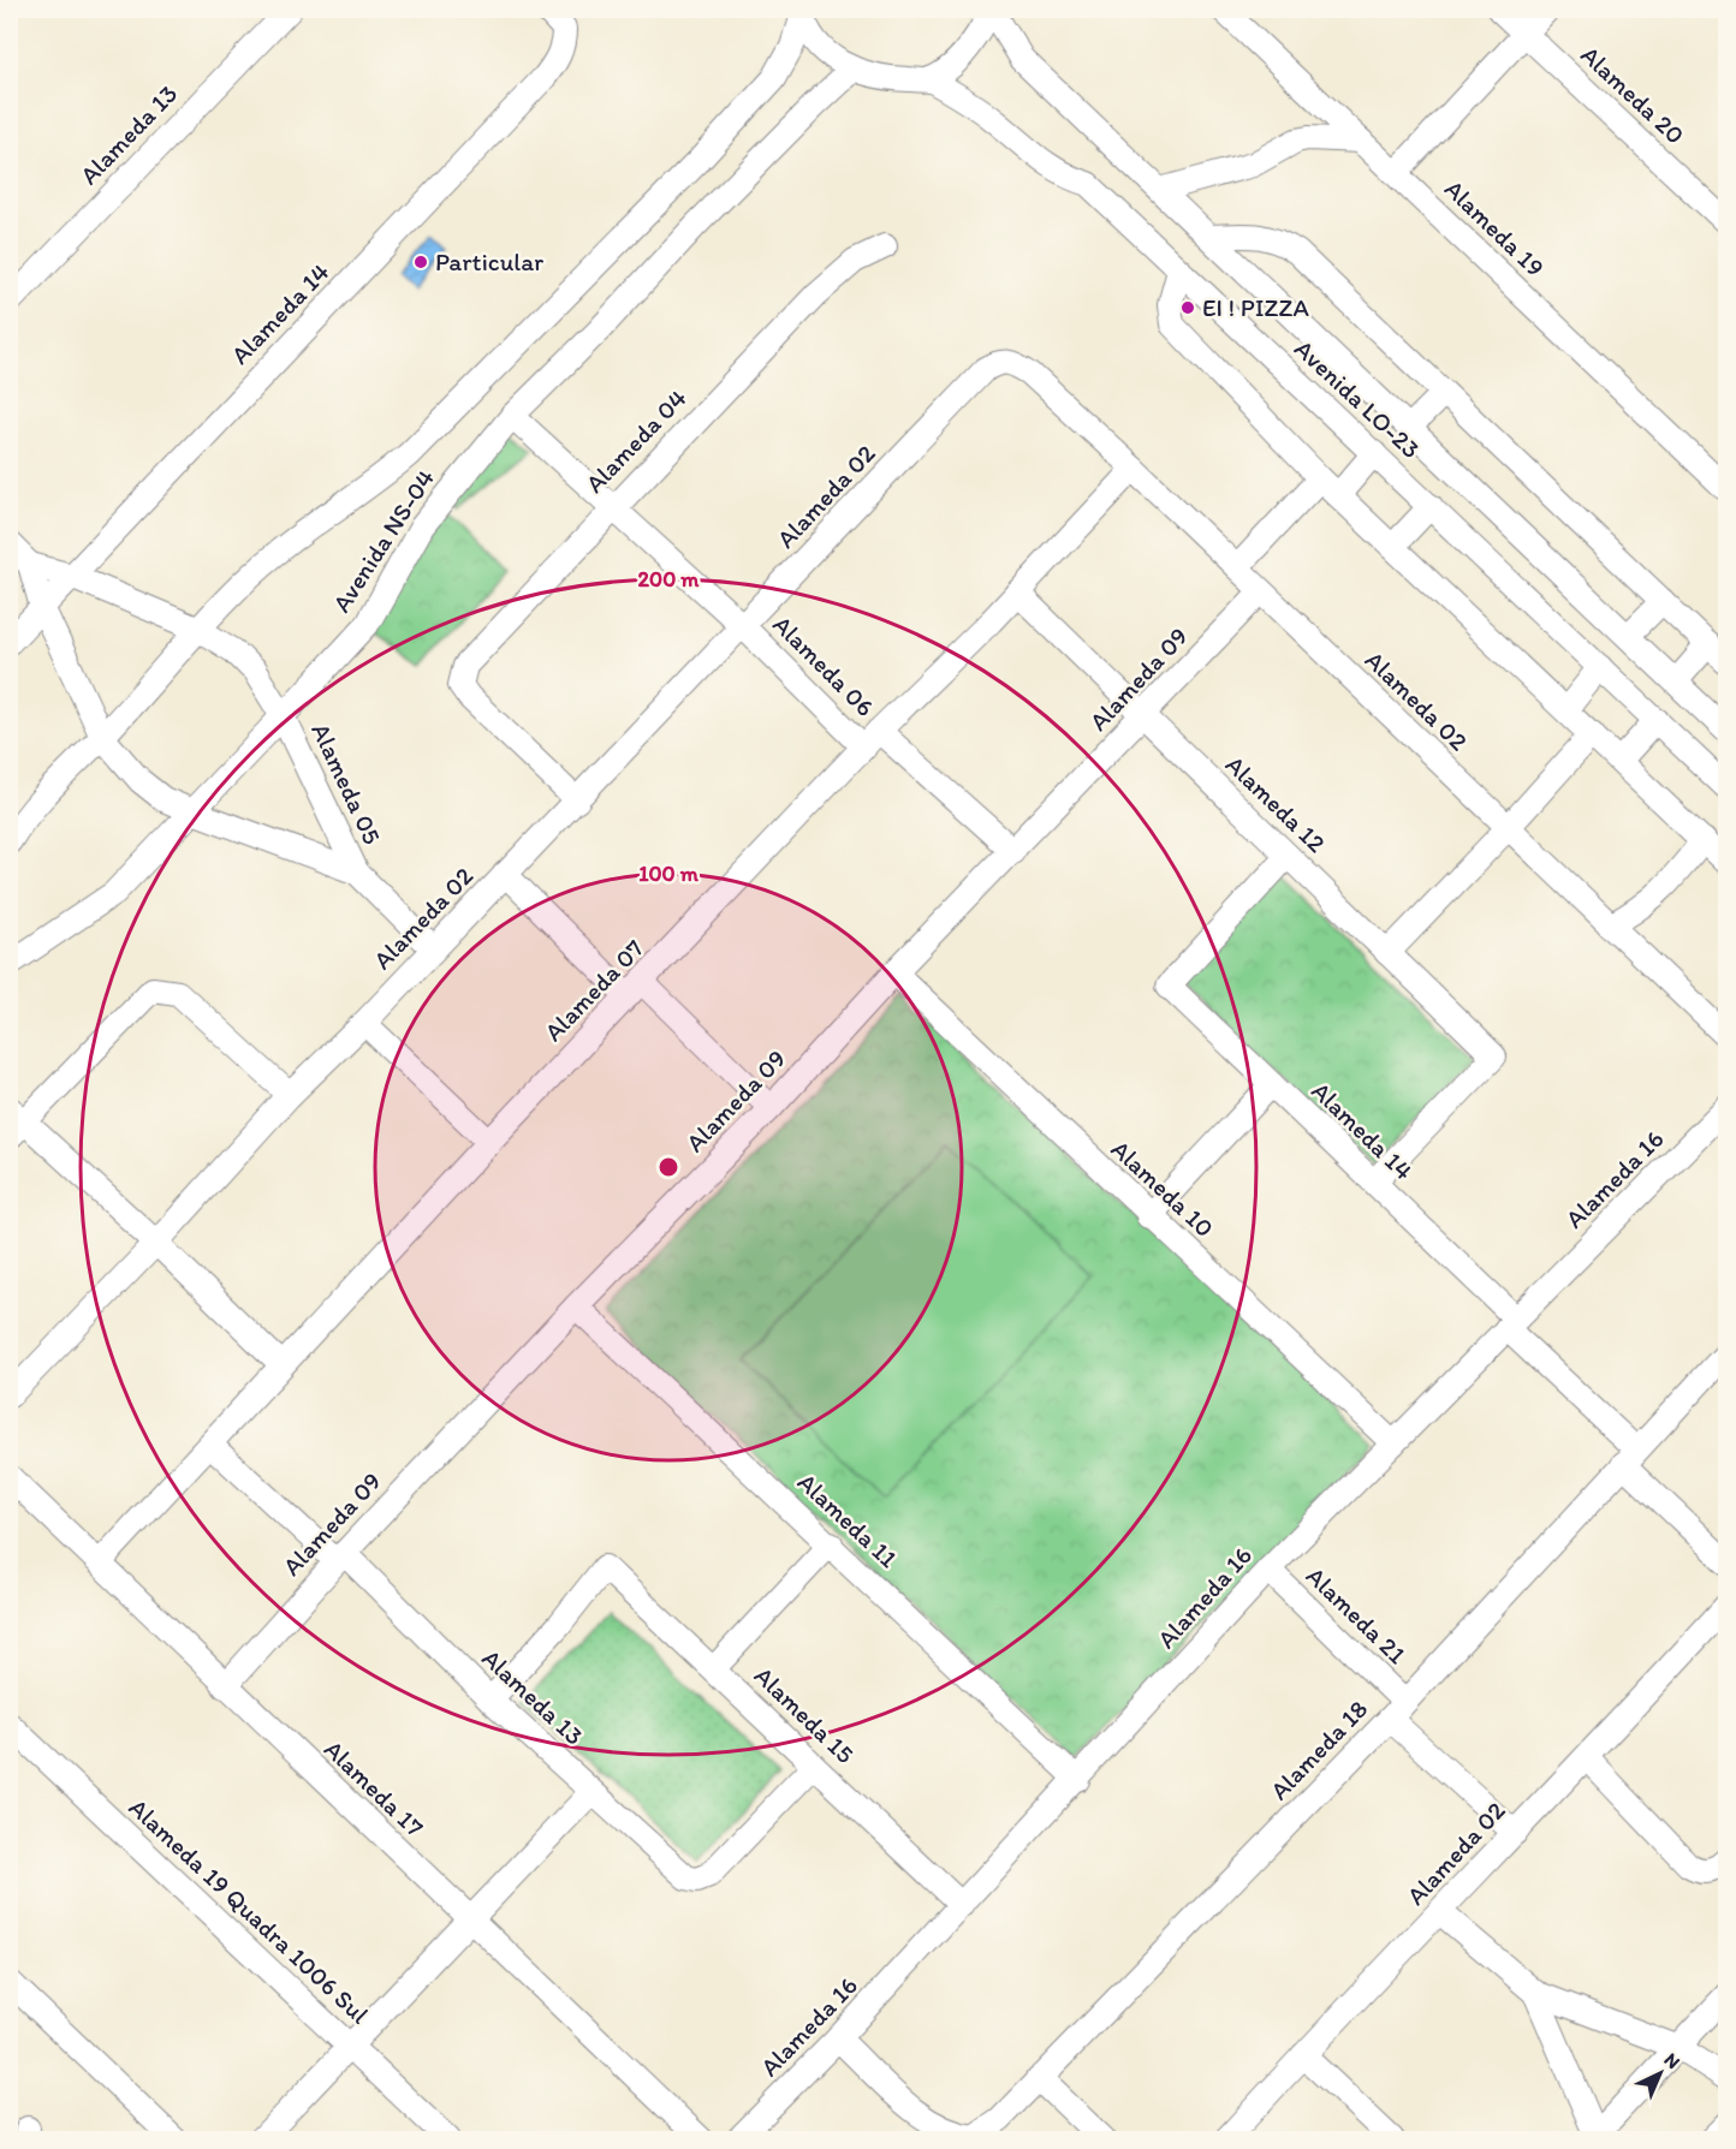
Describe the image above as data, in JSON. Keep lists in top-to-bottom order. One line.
{"streets":{"street":["Alameda 20","Alameda 13","Alameda 19","Alameda 14","Avenida LO-23","Alameda 04","Alameda 02","Avenida NS-04","Alameda 06","Alameda 09","Alameda 05","Alameda 12","Alameda 07","Alameda 16","Alameda 10","Alameda 11","Alameda 21","Alameda 15","Alameda 18","Alameda 17","Alameda 19 Quadra 1006 Sul"]},"crossings":[["Alameda 13","Alameda 09"],["Alameda 13","Alameda 07"],["Alameda 13","Alameda 15"],["Alameda 14","Alameda 05"],["Alameda 14","Alameda 12"],["Alameda 14","Alameda 16"],["Alameda 14","Alameda 18"],["Alameda 04","Alameda 02"],["Alameda 04","Alameda 06"],["Alameda 02","Alameda 06"],["Alameda 02","Alameda 09"],["Alameda 02","Alameda 07"],["Alameda 02","Alameda 21"],["Avenida NS-04","Alameda 06"],["Avenida NS-04","Alameda 05"],["Alameda 06","Alameda 09"],["Alameda 06","Alameda 07"],["Alameda 09","Alameda 12"],["Alameda 09","Alameda 10"],["Alameda 09","Alameda 11"],["Alameda 09","Alameda 17"],["Alameda 12","Alameda 07"],["Alameda 07","Alameda 17"],["Alameda 16","Alameda 10"],["Alameda 16","Alameda 11"],["Alameda 16","Alameda 21"],["Alameda 16","Alameda 15"],["Alameda 16","Alameda 18"],["Alameda 21","Alameda 18"]],"places":["Particular","EI ! PIZZA"],"north":"top right","rings":["200 m","100 m"]}
